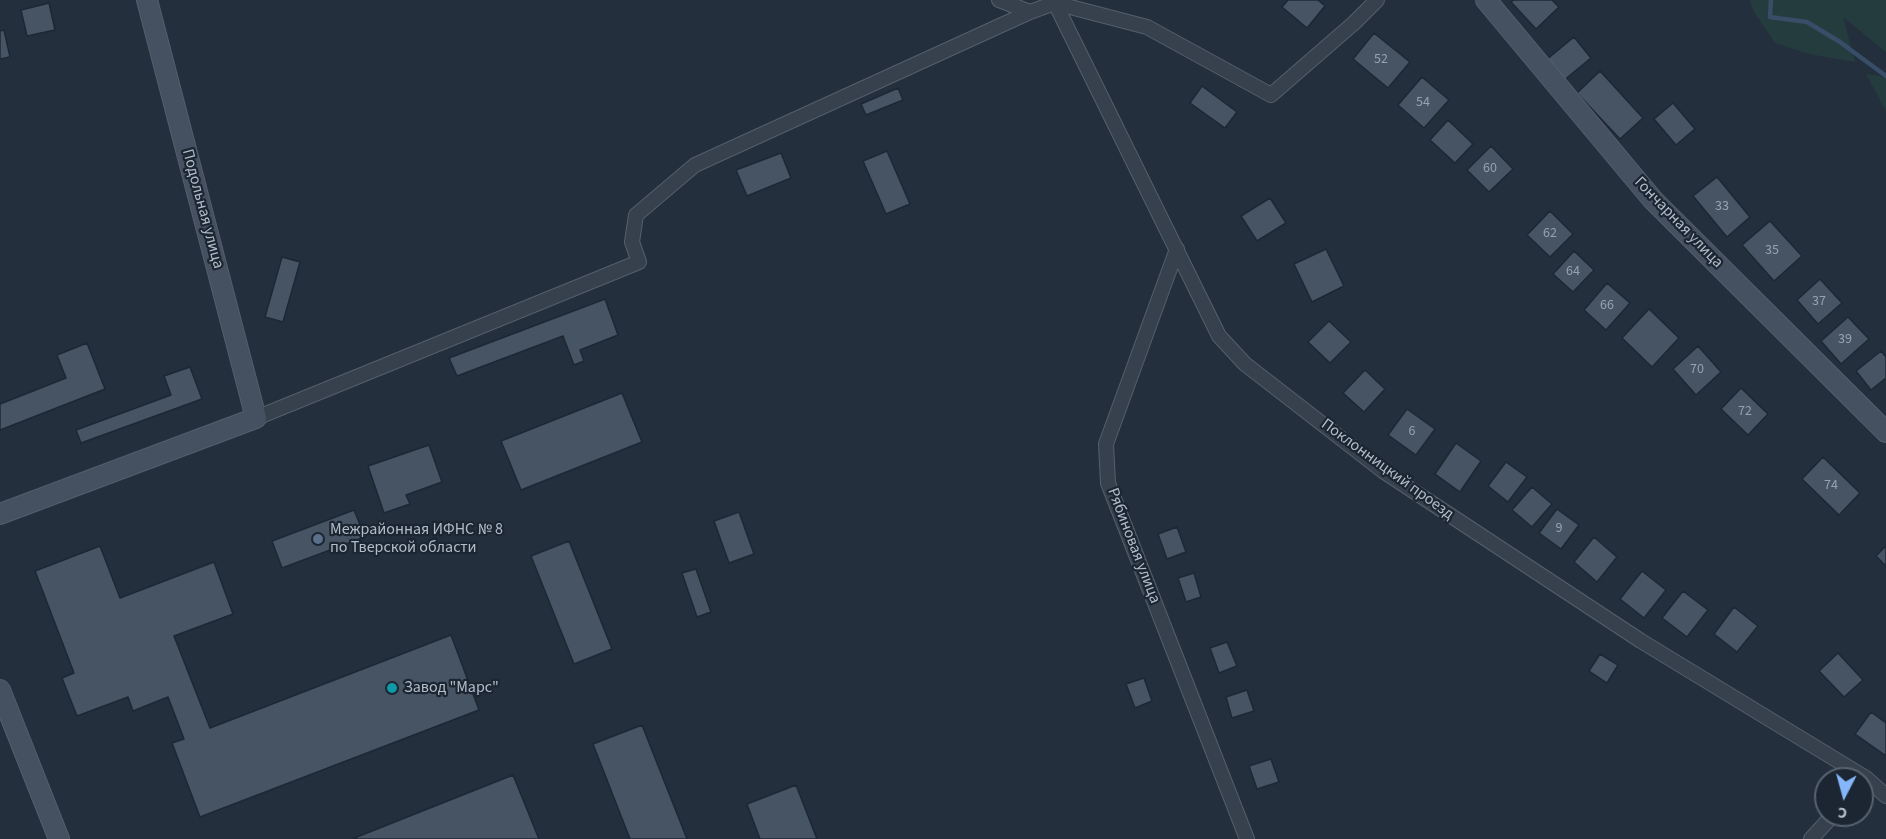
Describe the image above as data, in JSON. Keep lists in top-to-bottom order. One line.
{"streets":{"street":["Подольная улица","Гончарная улица","Поклонницкий проезд","Рябиновая улица"]},"crossings":[["Поклонницкий проезд","Рябиновая улица"]],"places":["Межрайонная ИФНС № 8 по Тверской области","Завод \"Марс\""],"house_numbers":["52","54","60","33","62","35","64","37","66","39","70","72","6","74","9"],"north":"bottom"}
